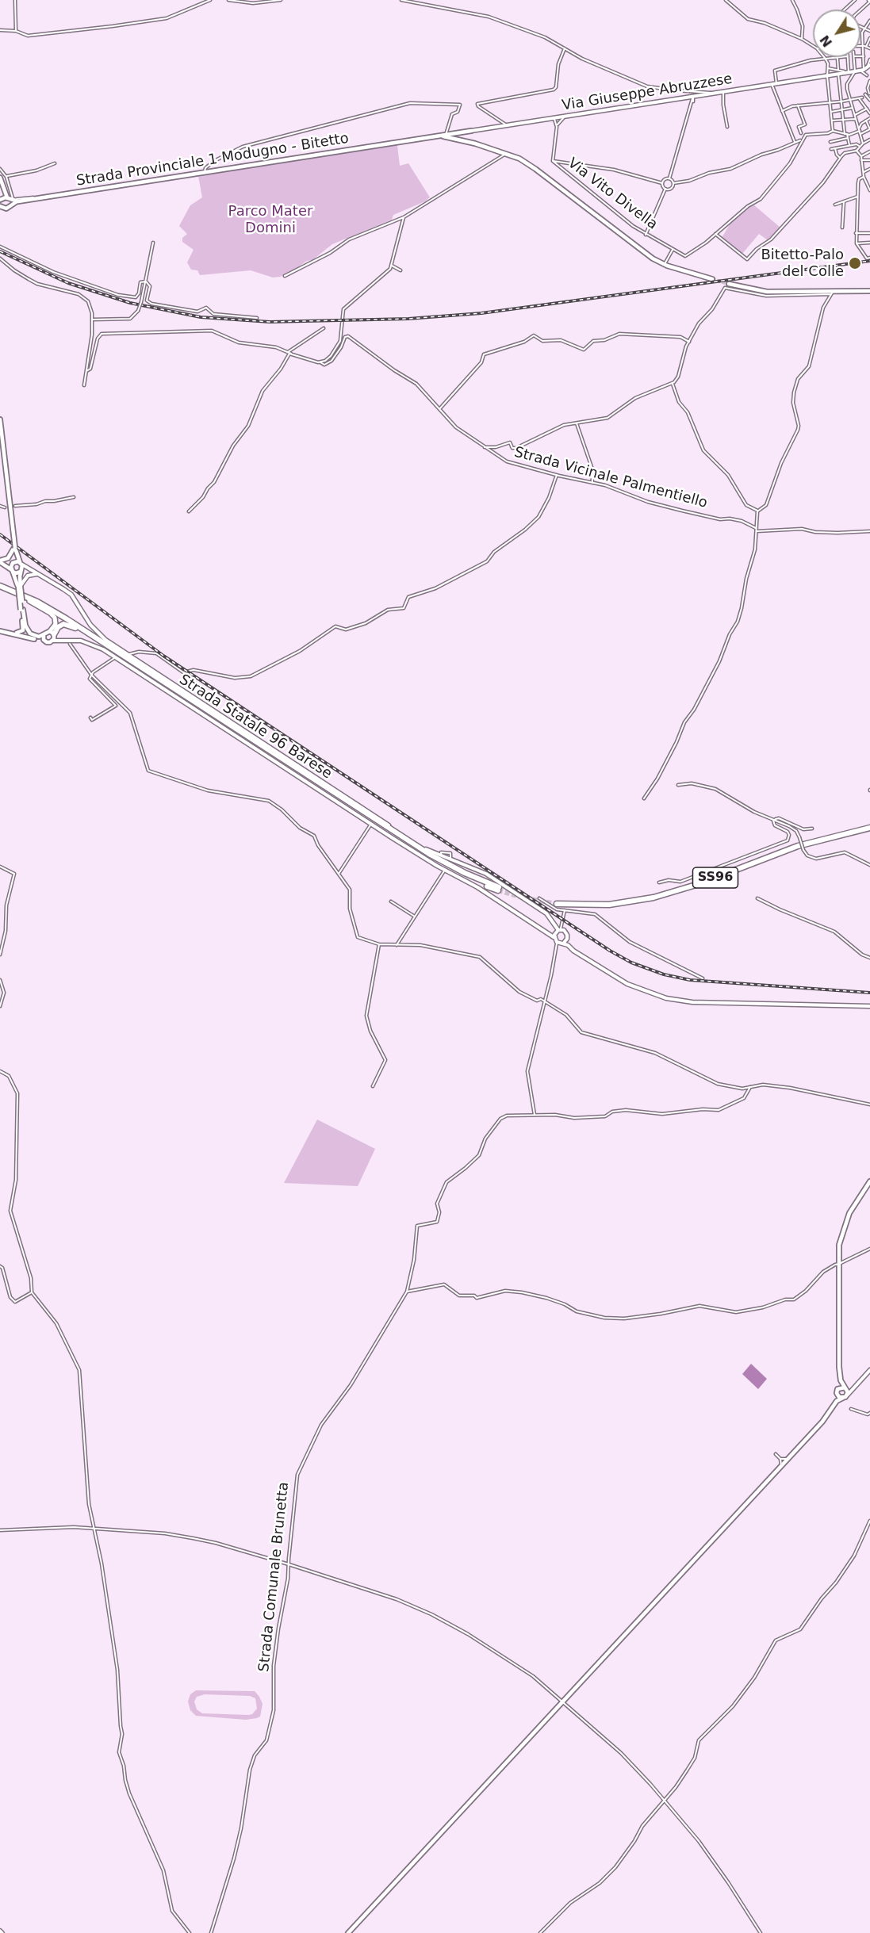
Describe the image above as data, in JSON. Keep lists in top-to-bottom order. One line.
{"streets":{"highway":["Strada Statale 96 Barese","SS96"],"main road":["Strada Provinciale 1 Modugno - Bitetto"],"street":["Via Giuseppe Abruzzese","Via Vito Divella","Strada Vicinale Palmentiello","Strada Comunale Brunetta"]},"parks":["Parco Mater Domini"],"places":["Bitetto-Palo del Colle"],"north":"bottom left"}
